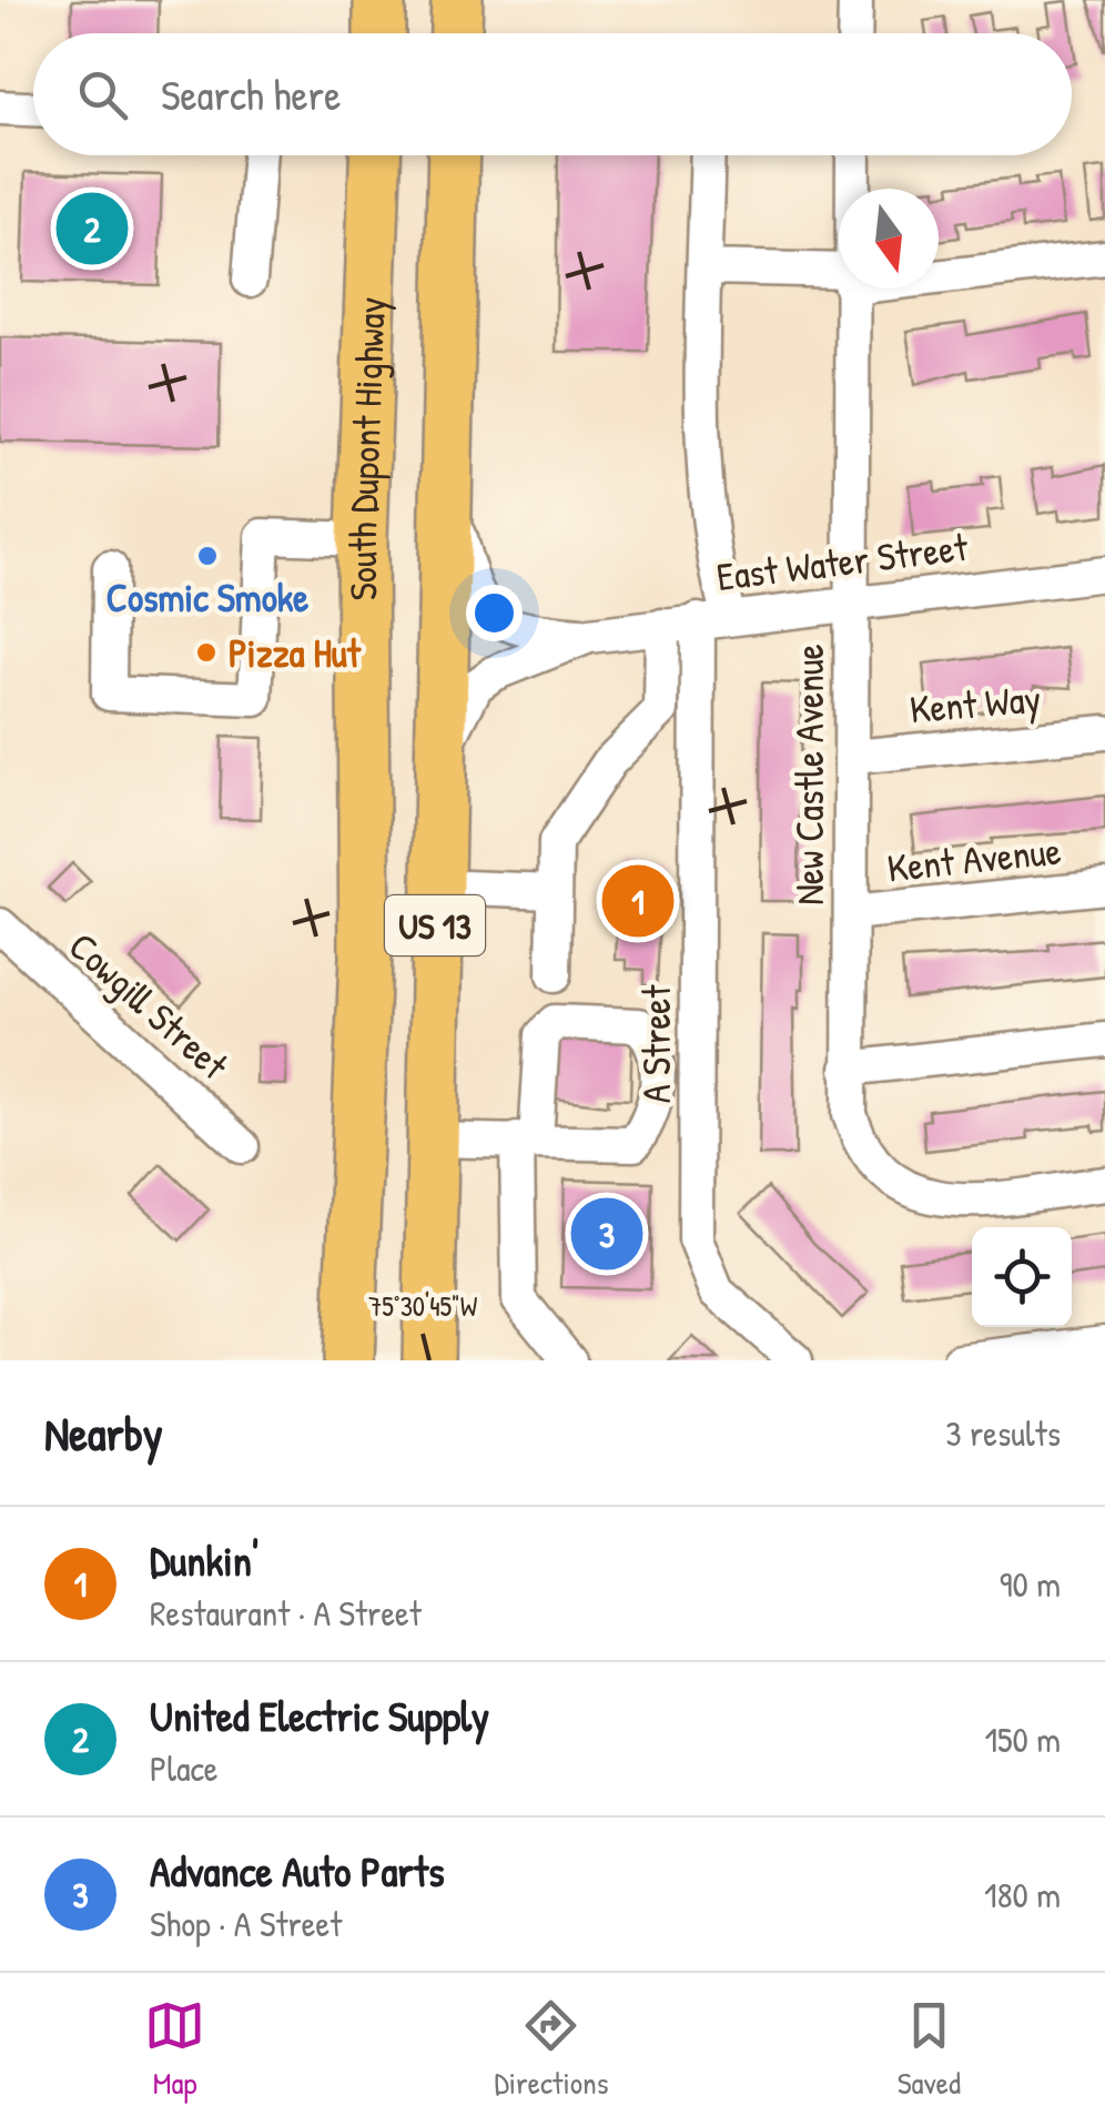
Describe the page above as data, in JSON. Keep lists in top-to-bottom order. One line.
{"streets":{"highway":["South Dupont Highway","US 13"],"street":["East Water Street","Kent Way","New Castle Avenue","Kent Avenue","Cowgill Street","A Street"]},"crossings":[["South Dupont Highway","East Water Street"],["East Water Street","New Castle Avenue"],["East Water Street","A Street"],["Kent Way","New Castle Avenue"],["New Castle Avenue","Kent Avenue"]],"places":["Cosmic Smoke","Pizza Hut"],"north":"bottom","page":{"search":"Search here","pins":["2","1","3"],"heading":["Nearby","3 results"],"list":[{"mark":"1","name":"Dunkin'","note":"Restaurant · A Street","value":"90 m"},{"mark":"2","name":"United Electric Supply","note":"Place","value":"150 m"},{"mark":"3","name":"Advance Auto Parts","note":"Shop · A Street","value":"180 m"}],"nav":["Map","Directions","Saved"]},"coordinates":["75°30'45\"W"]}
